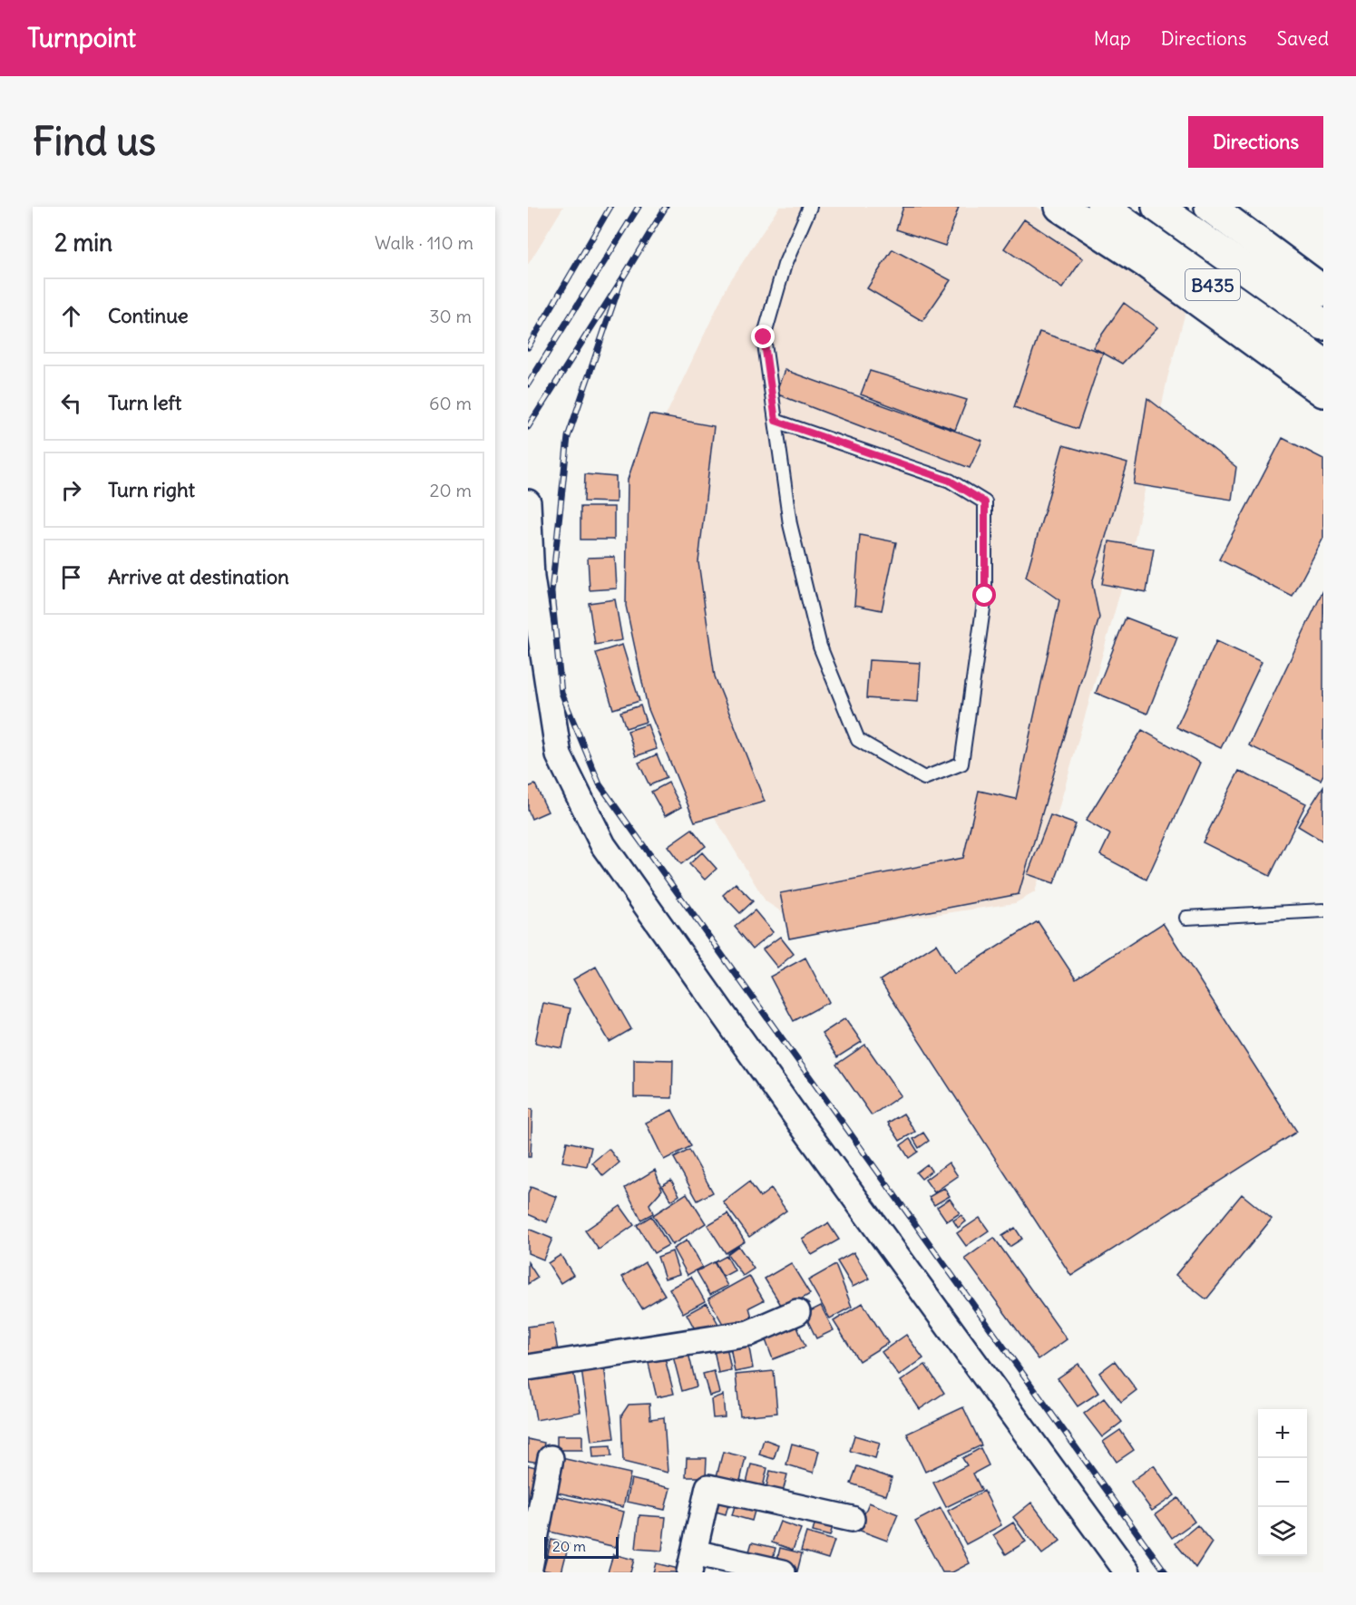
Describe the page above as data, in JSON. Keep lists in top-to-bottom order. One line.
{"streets":{"main road":["B435"]},"scale_bar":"20 m","page":{"header":"Turnpoint","nav":["Map","Directions","Saved"],"buttons":"Directions","title":"Find us","heading":["2 min","Walk · 110 m"],"list":[["Continue","30 m"],["Turn left","60 m"],["Turn right","20 m"],"Arrive at destination"],"map_buttons":["+","−"],"scale":"20 m"}}
